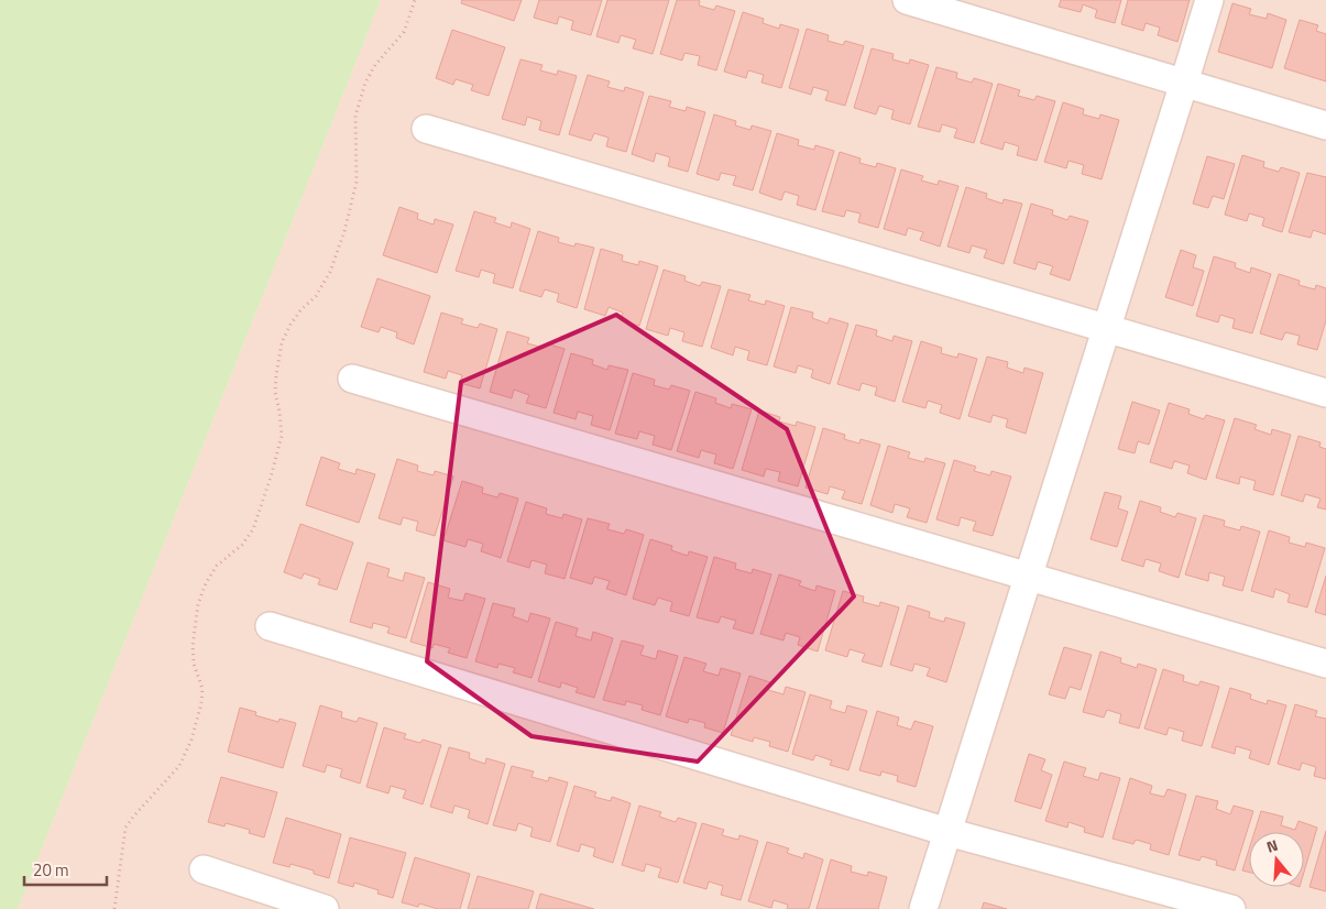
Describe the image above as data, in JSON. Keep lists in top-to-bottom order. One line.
{"scale_bar":"20 m","north":"top"}
